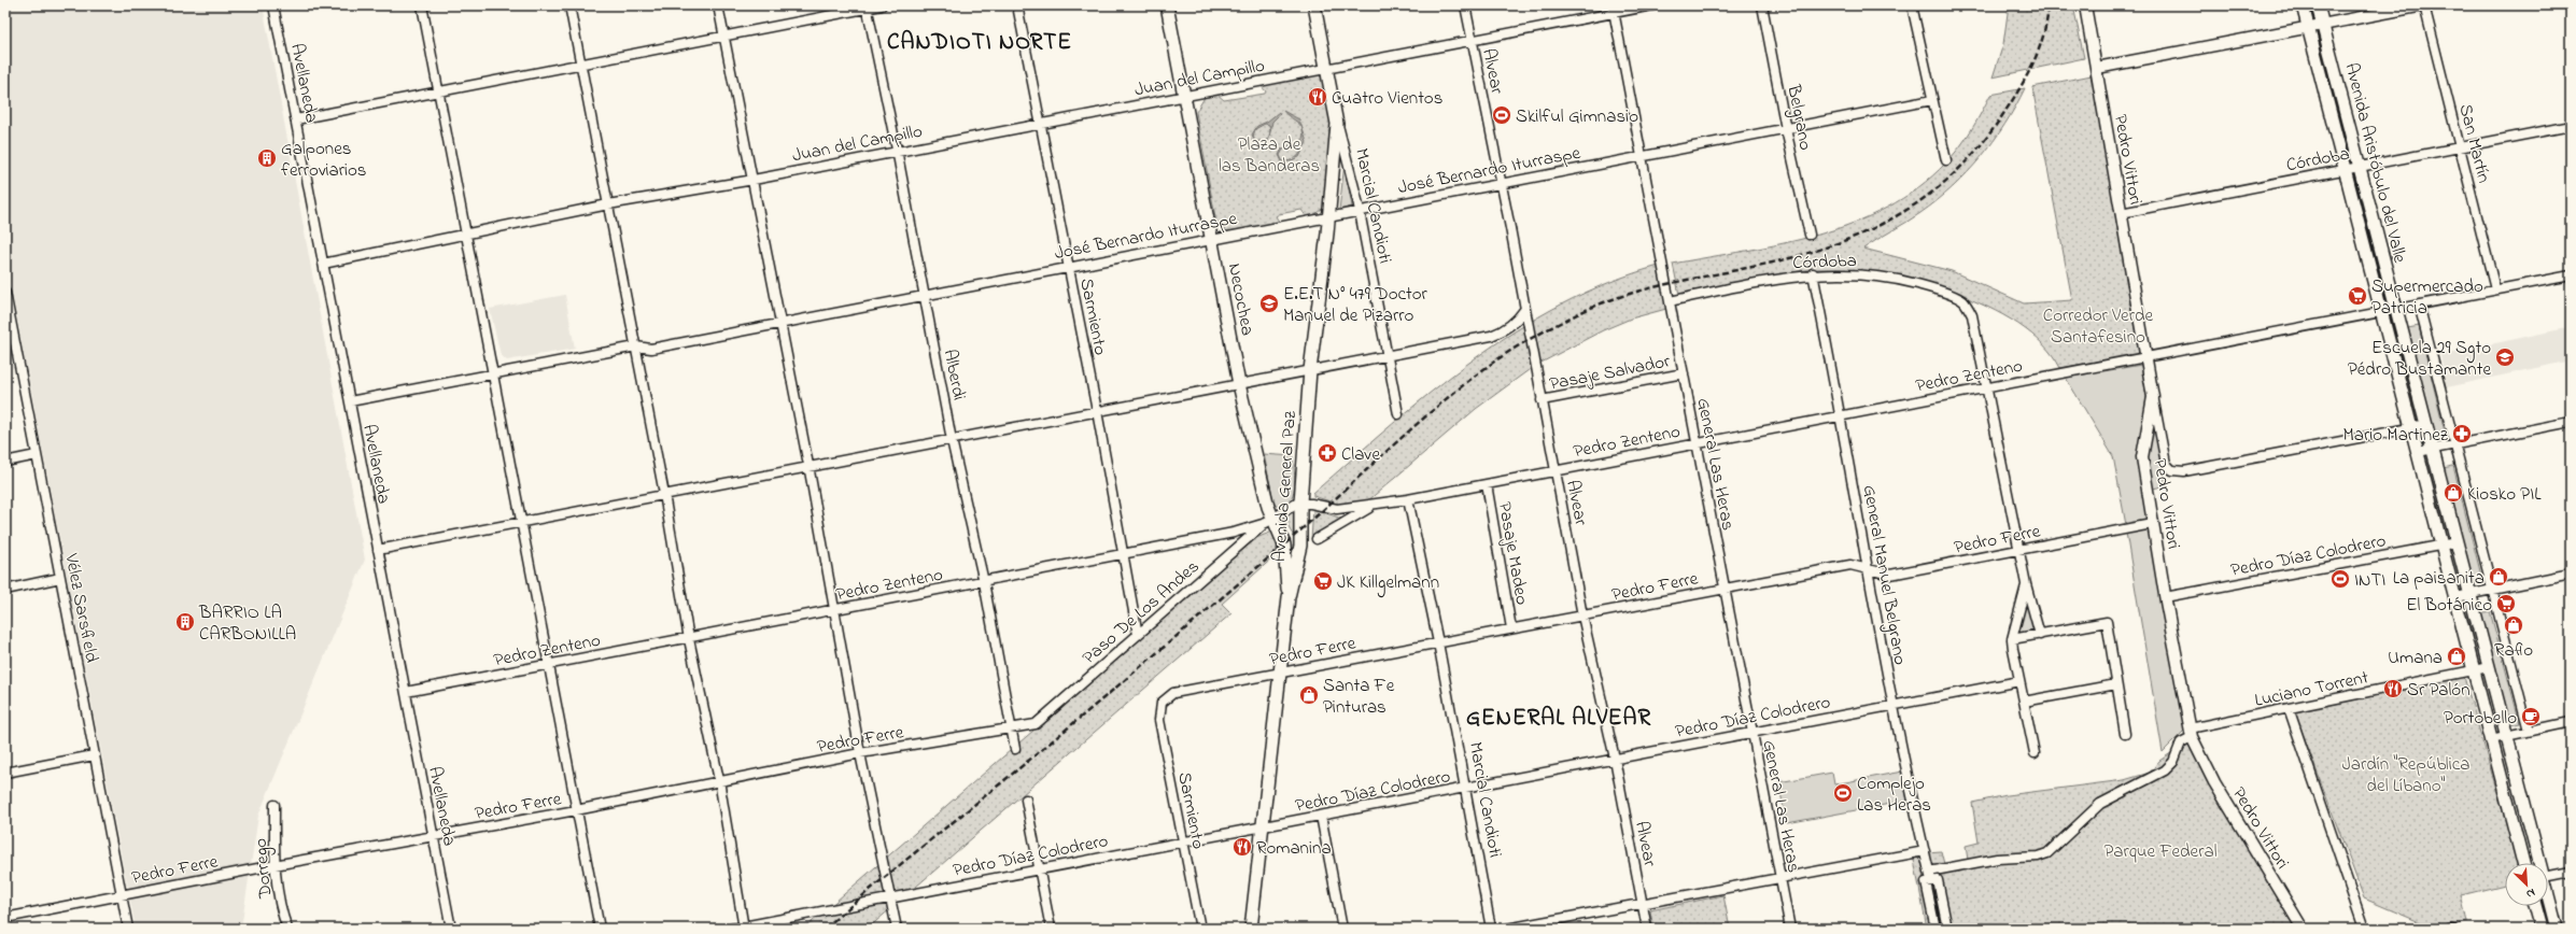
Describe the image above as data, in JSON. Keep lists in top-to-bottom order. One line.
{"streets":{"main road":["Avenida Aristóbulo del Valle","Marcial Candioti","Necochea","Avenida General Paz"],"street":["Alvear","Juan del Campillo","Avellaneda","Belgrano","San Martín","Córdoba","Pedro Vittori","José Bernardo Iturraspe","Sarmiento","Pasaje Salvador","Alberdi","Pedro Zenteno","General Las Heras","Pedro Ferre","Pasaje Madeo","Pedro Díaz Colodrero","General Manuel Belgrano","Vélez Sarsfield","Paso De Los Andes","Luciano Torrent","Dorrego"]},"crossings":[["Alvear","Juan del Campillo"],["Alvear","José Bernardo Iturraspe"],["Alvear","Pasaje Salvador"],["Alvear","Pedro Zenteno"],["Alvear","Pedro Ferre"],["Alvear","Pedro Díaz Colodrero"],["Juan del Campillo","Avellaneda"],["Juan del Campillo","Marcial Candioti"],["Juan del Campillo","Necochea"],["Juan del Campillo","Sarmiento"],["Juan del Campillo","Alberdi"],["Juan del Campillo","General Las Heras"],["Avellaneda","Pedro Zenteno"],["Avellaneda","Pedro Ferre"],["Belgrano","José Bernardo Iturraspe"],["San Martín","Córdoba"],["San Martín","Pedro Zenteno"],["Córdoba","Pedro Vittori"],["Córdoba","Avenida Aristóbulo del Valle"],["Córdoba","Pedro Zenteno"],["Córdoba","General Las Heras"],["Córdoba","General Manuel Belgrano"],["Pedro Vittori","Pedro Zenteno"],["Pedro Vittori","Pedro Ferre"],["Pedro Vittori","Pedro Díaz Colodrero"],["Pedro Vittori","Luciano Torrent"],["Avenida Aristóbulo del Valle","Pedro Zenteno"],["Avenida Aristóbulo del Valle","Pedro Díaz Colodrero"],["Avenida Aristóbulo del Valle","Luciano Torrent"],["José Bernardo Iturraspe","Marcial Candioti"],["José Bernardo Iturraspe","Necochea"],["José Bernardo Iturraspe","Sarmiento"],["José Bernardo Iturraspe","Alberdi"],["José Bernardo Iturraspe","General Las Heras"],["José Bernardo Iturraspe","Avenida General Paz"],["Marcial Candioti","Pedro Zenteno"],["Marcial Candioti","Avenida General Paz"],["Marcial Candioti","Pedro Ferre"],["Marcial Candioti","Pedro Díaz Colodrero"],["Necochea","Pedro Zenteno"],["Necochea","Avenida General Paz"],["Necochea","Paso De Los Andes"],["Sarmiento","Pedro Zenteno"],["Sarmiento","Pedro Ferre"],["Sarmiento","Pedro Díaz Colodrero"],["Sarmiento","Paso De Los Andes"],["Pasaje Salvador","General Las Heras"],["Alberdi","Pedro Zenteno"],["Alberdi","Pedro Ferre"],["Pedro Zenteno","General Las Heras"],["Pedro Zenteno","Avenida General Paz"],["Pedro Zenteno","Pasaje Madeo"],["Pedro Zenteno","General Manuel Belgrano"],["Pedro Zenteno","Paso De Los Andes"],["General Las Heras","Pedro Ferre"],["General Las Heras","Pedro Díaz Colodrero"],["Avenida General Paz","Pedro Ferre"],["Avenida General Paz","Pedro Díaz Colodrero"],["Pedro Ferre","Pasaje Madeo"],["Pedro Ferre","General Manuel Belgrano"],["Pedro Ferre","Vélez Sarsfield"],["Pedro Ferre","Paso De Los Andes"],["Pedro Ferre","Dorrego"],["Pedro Díaz Colodrero","General Manuel Belgrano"]],"districts":["CANDIOTI NORTE","GENERAL ALVEAR"],"parks":["Plaza de las Banderas","Corredor Verde Santafesino","Jardín \"República del Líbano\"","Parque Federal"],"places":{"restaurant":["Cuatro Vientos","Sr Palón","Romanina"],"sports":["Skilful Gimnasio","INTI","Complejo Las Heras"],"building":["Galpones ferroviarios","BARRIO LA CARBONILLA"],"supermarket":["Supermercado Patricia","JK Killgelmann","El Botánico"],"school or university":["E.E.T N° 479 Doctor Manuel de Pizarro","Escuela 29 Sgto Pédro Bustamante"],"pharmacy":["Mario Martinez","Clave"],"shop":["Kiosko PIL","La paisanita","Raflo","Umana","Santa Fe Pinturas"],"cafe":["Portobello"]},"north":"bottom right"}
